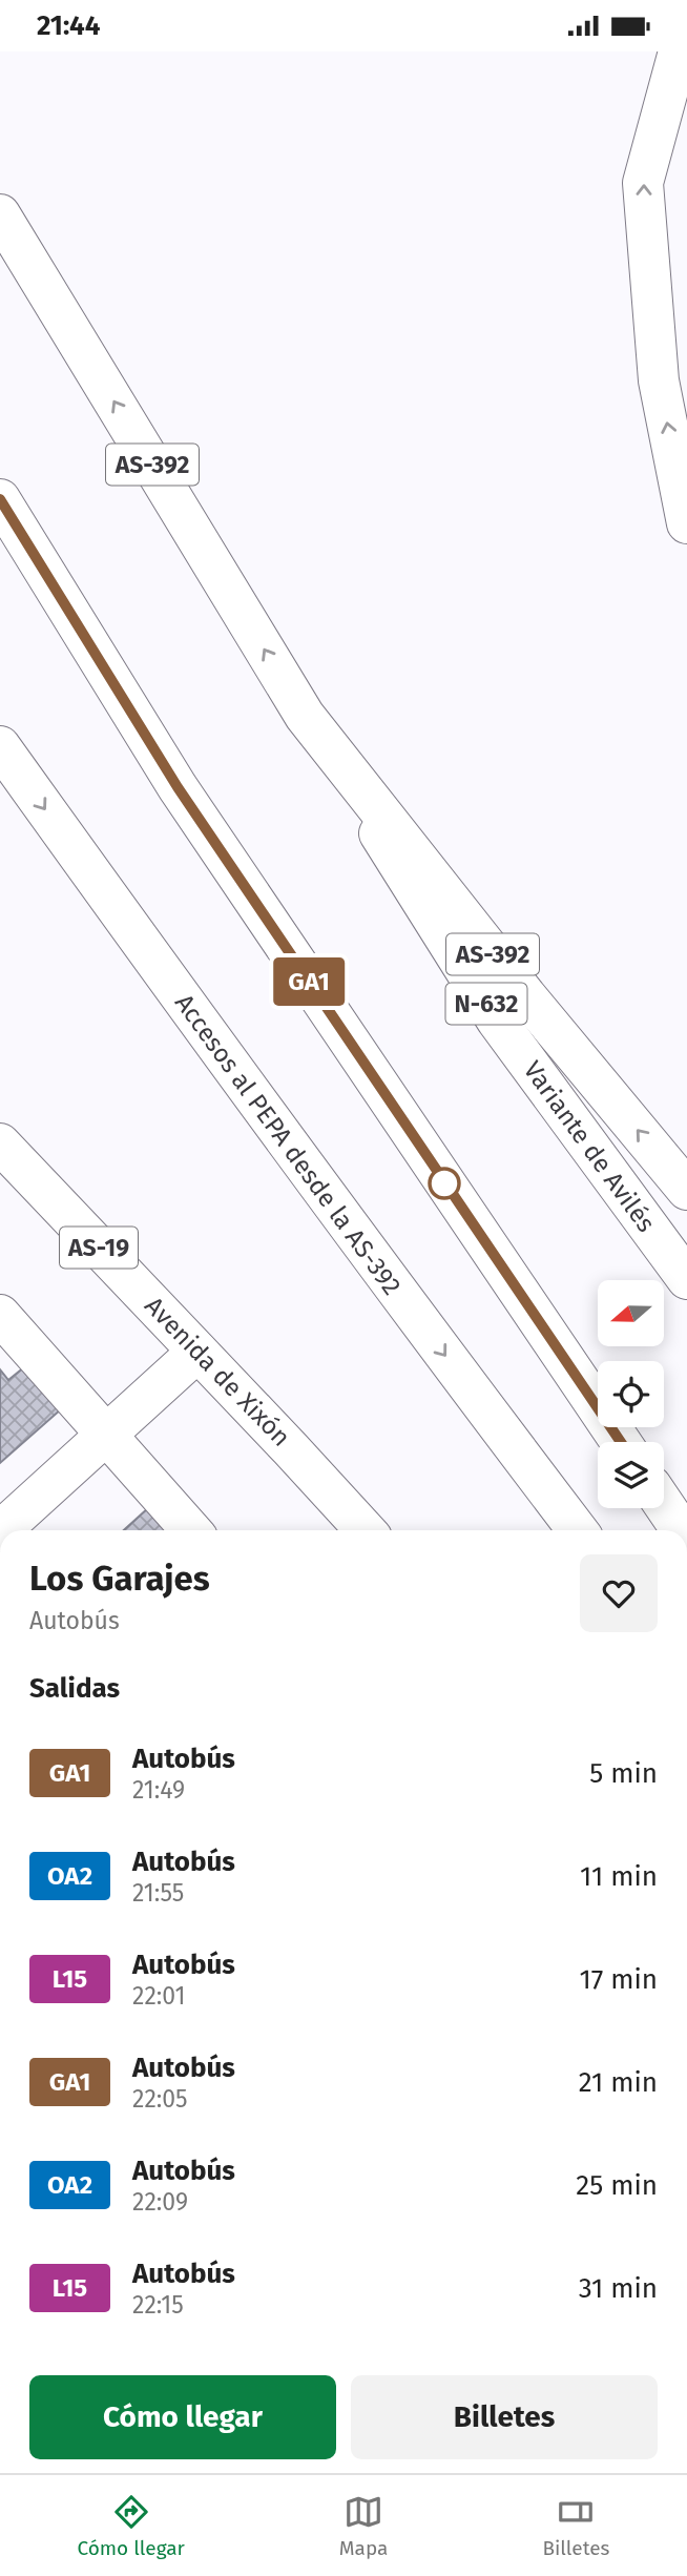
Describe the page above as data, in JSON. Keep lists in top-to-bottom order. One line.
{"streets":{"main road":["AS-392","N-632","Accesos al PEPA desde la AS-392","Variante de Avilés","AS-19","Avenida de Xixón"]},"crossings":[["AS-392","Variante de Avilés"]],"lines":["bus line GA1"],"north":"left","page":{"status":"21:44","on_map":"GA1","heading":[["Los Garajes","Autobús"],"Salidas"],"list":[{"mark":"GA1","name":"Autobús","note":"21:49","value":"5 min"},{"mark":"OA2","name":"Autobús","note":"21:55","value":"11 min"},{"mark":"L15","name":"Autobús","note":"22:01","value":"17 min"},{"mark":"GA1","name":"Autobús","note":"22:05","value":"21 min"},{"mark":"OA2","name":"Autobús","note":"22:09","value":"25 min"},{"mark":"L15","name":"Autobús","note":"22:15","value":"31 min"}],"buttons":["Cómo llegar","Billetes"],"tabs":["Cómo llegar","Mapa","Billetes"]}}
